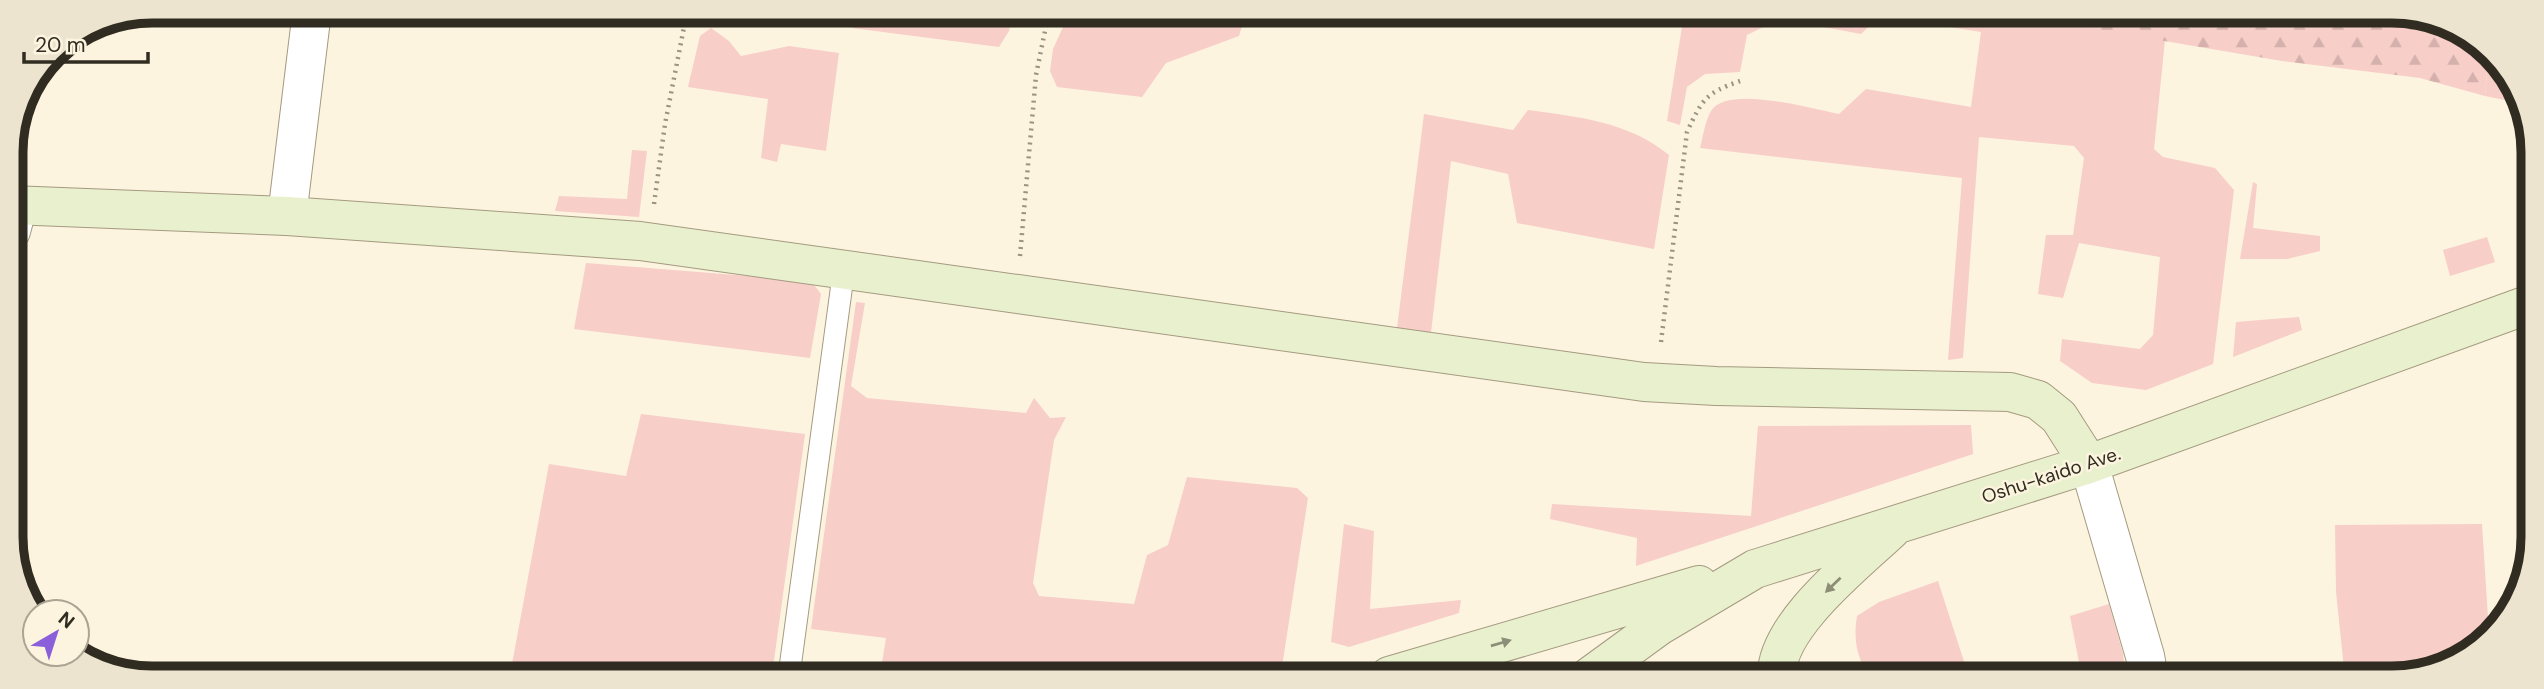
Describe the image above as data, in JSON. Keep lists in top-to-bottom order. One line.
{"streets":{"street":["Oshu-kaido Ave."]},"scale_bar":"20 m","north":"top right"}
